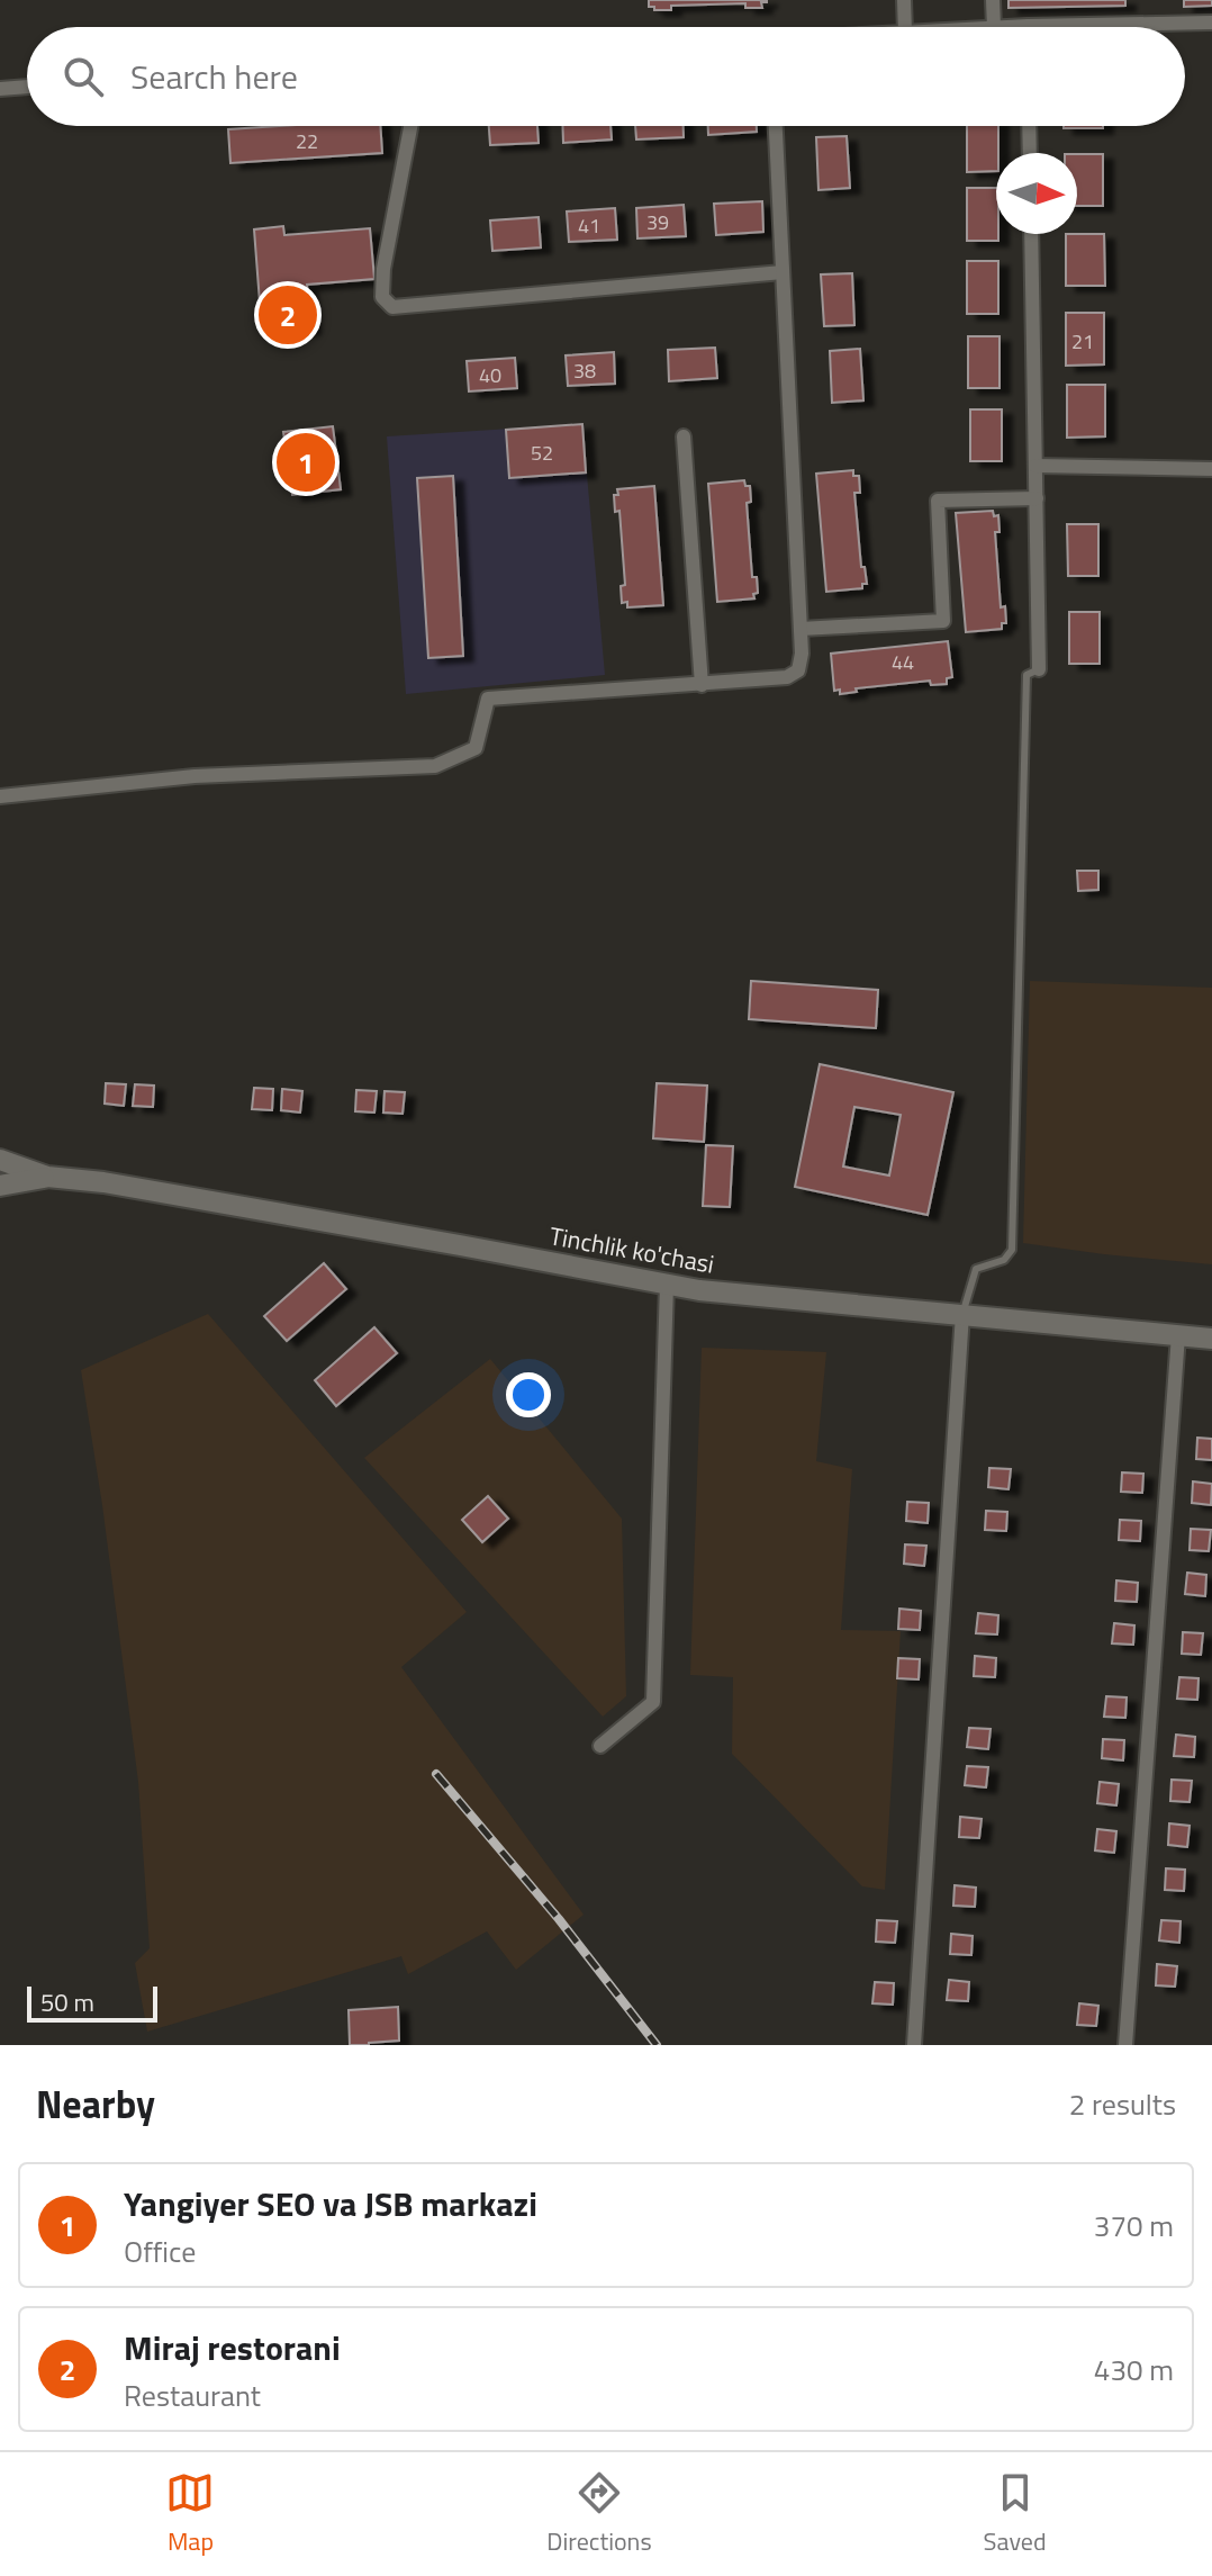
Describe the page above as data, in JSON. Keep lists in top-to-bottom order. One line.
{"streets":{"main road":["Tinchlik ko'chasi"]},"house_numbers":["22","39","41","21","38","40","52","44"],"scale_bar":"50 m","north":"right","page":{"search":"Search here","pins":["2","1"],"scale":"50 m","heading":["Nearby","2 results"],"list":[{"mark":"1","name":"Yangiyer SEO va JSB markazi","note":"Office","value":"370 m"},{"mark":"2","name":"Miraj restorani","note":"Restaurant","value":"430 m"}],"nav":["Map","Directions","Saved"]}}
